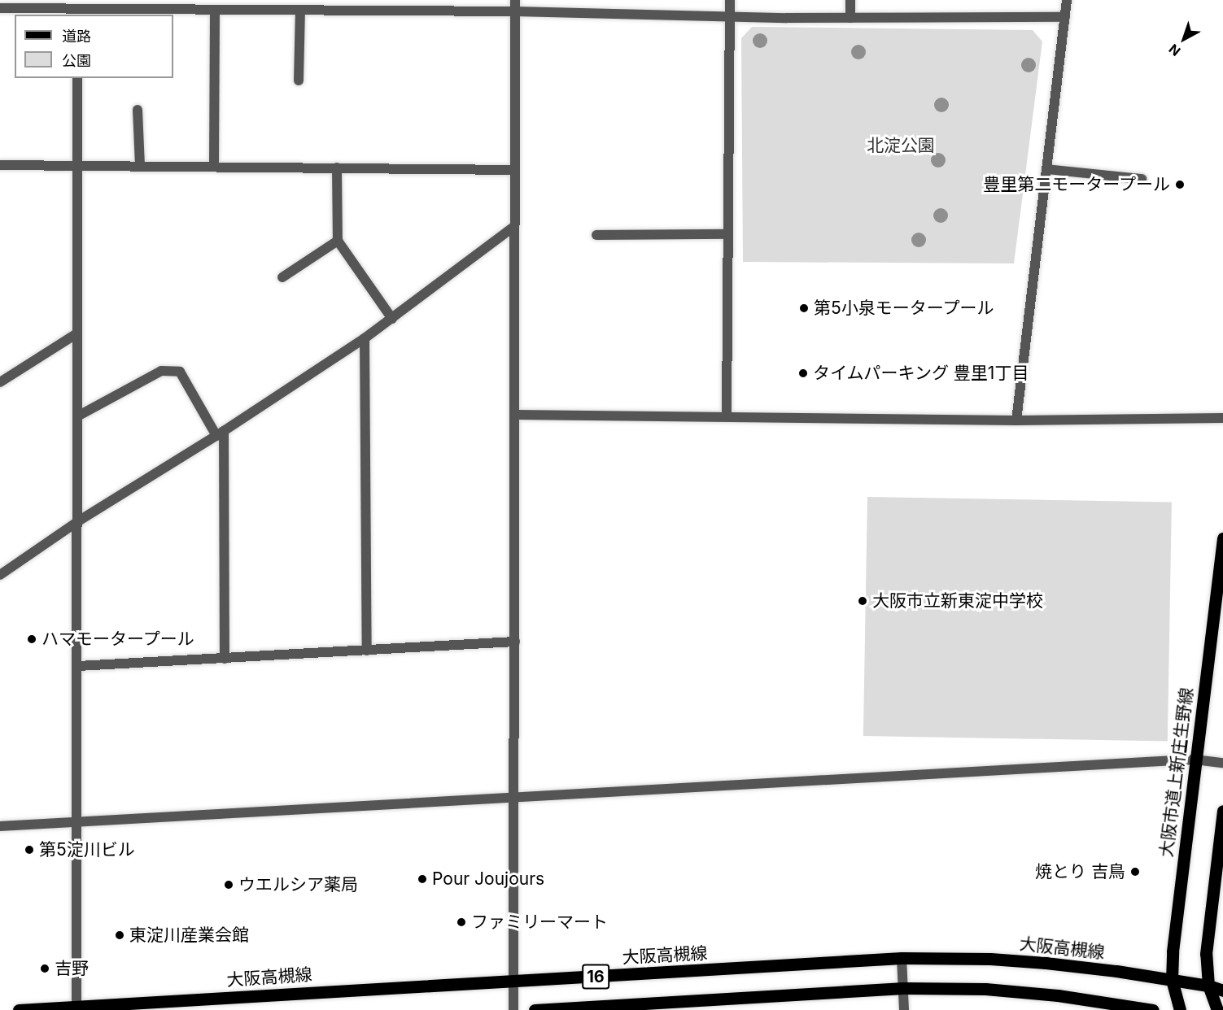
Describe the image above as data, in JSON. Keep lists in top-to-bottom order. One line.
{"streets":{"main road":["大阪市道上新庄生野線","大阪高槻線","16"]},"crossings":[["大阪市道上新庄生野線","大阪高槻線"]],"parks":["北淀公園"],"places":["豊里第二モータープール","第5小泉モータープール","タイムパーキング 豊里1丁目","大阪市立新東淀中学校","ハマモータープール","第5淀川ビル","焼とり 吉鳥","Pour Joujours","ウエルシア薬局","ファミリーマート","東淀川産業会館","吉野"],"legend":["道路","公園"],"north":"bottom left"}
